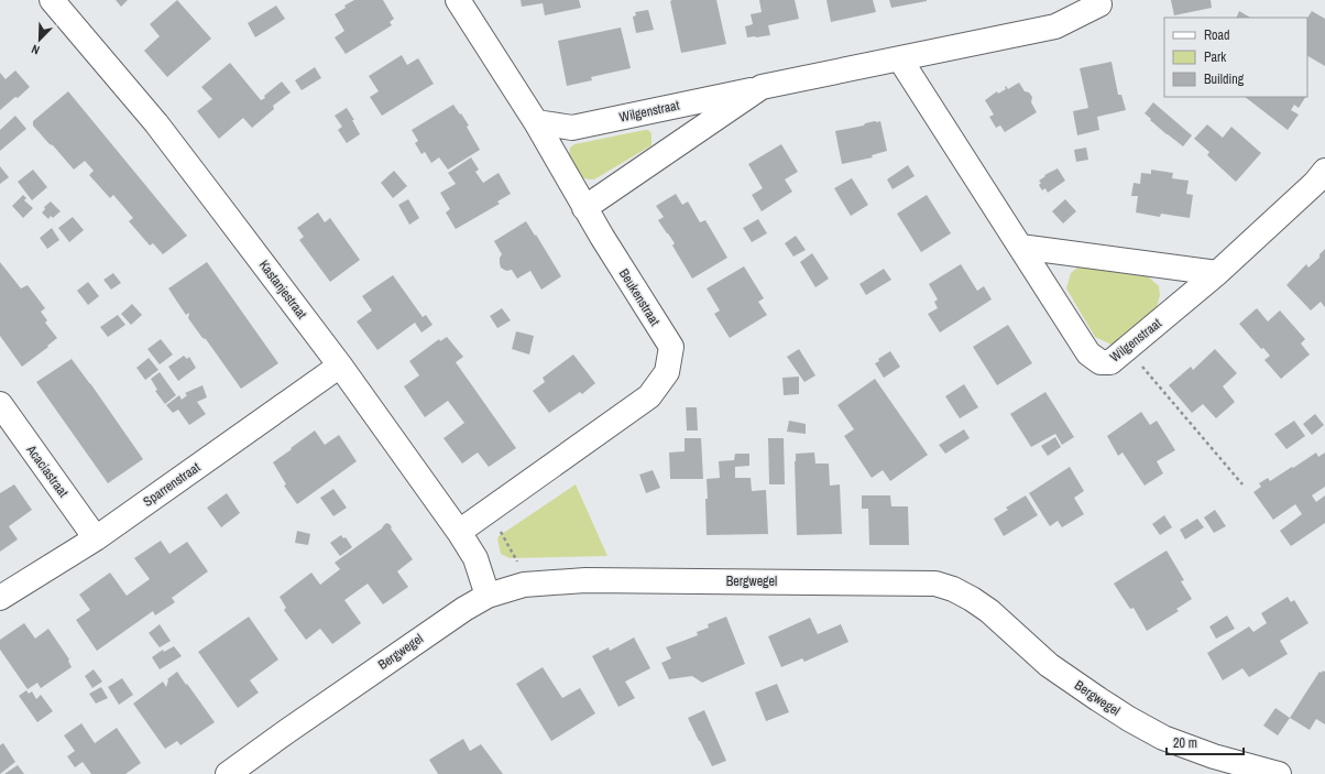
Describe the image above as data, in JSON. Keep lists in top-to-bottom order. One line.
{"streets":{"street":["Wilgenstraat","Kastanjestraat","Beukenstraat","Acaciastraat","Sparrenstraat","Bergwegel"]},"crossings":[["Wilgenstraat","Beukenstraat"],["Kastanjestraat","Beukenstraat"],["Kastanjestraat","Sparrenstraat"],["Kastanjestraat","Bergwegel"],["Acaciastraat","Sparrenstraat"]],"legend":["Road","Park","Building"],"scale_bar":"20 m","north":"bottom left"}
